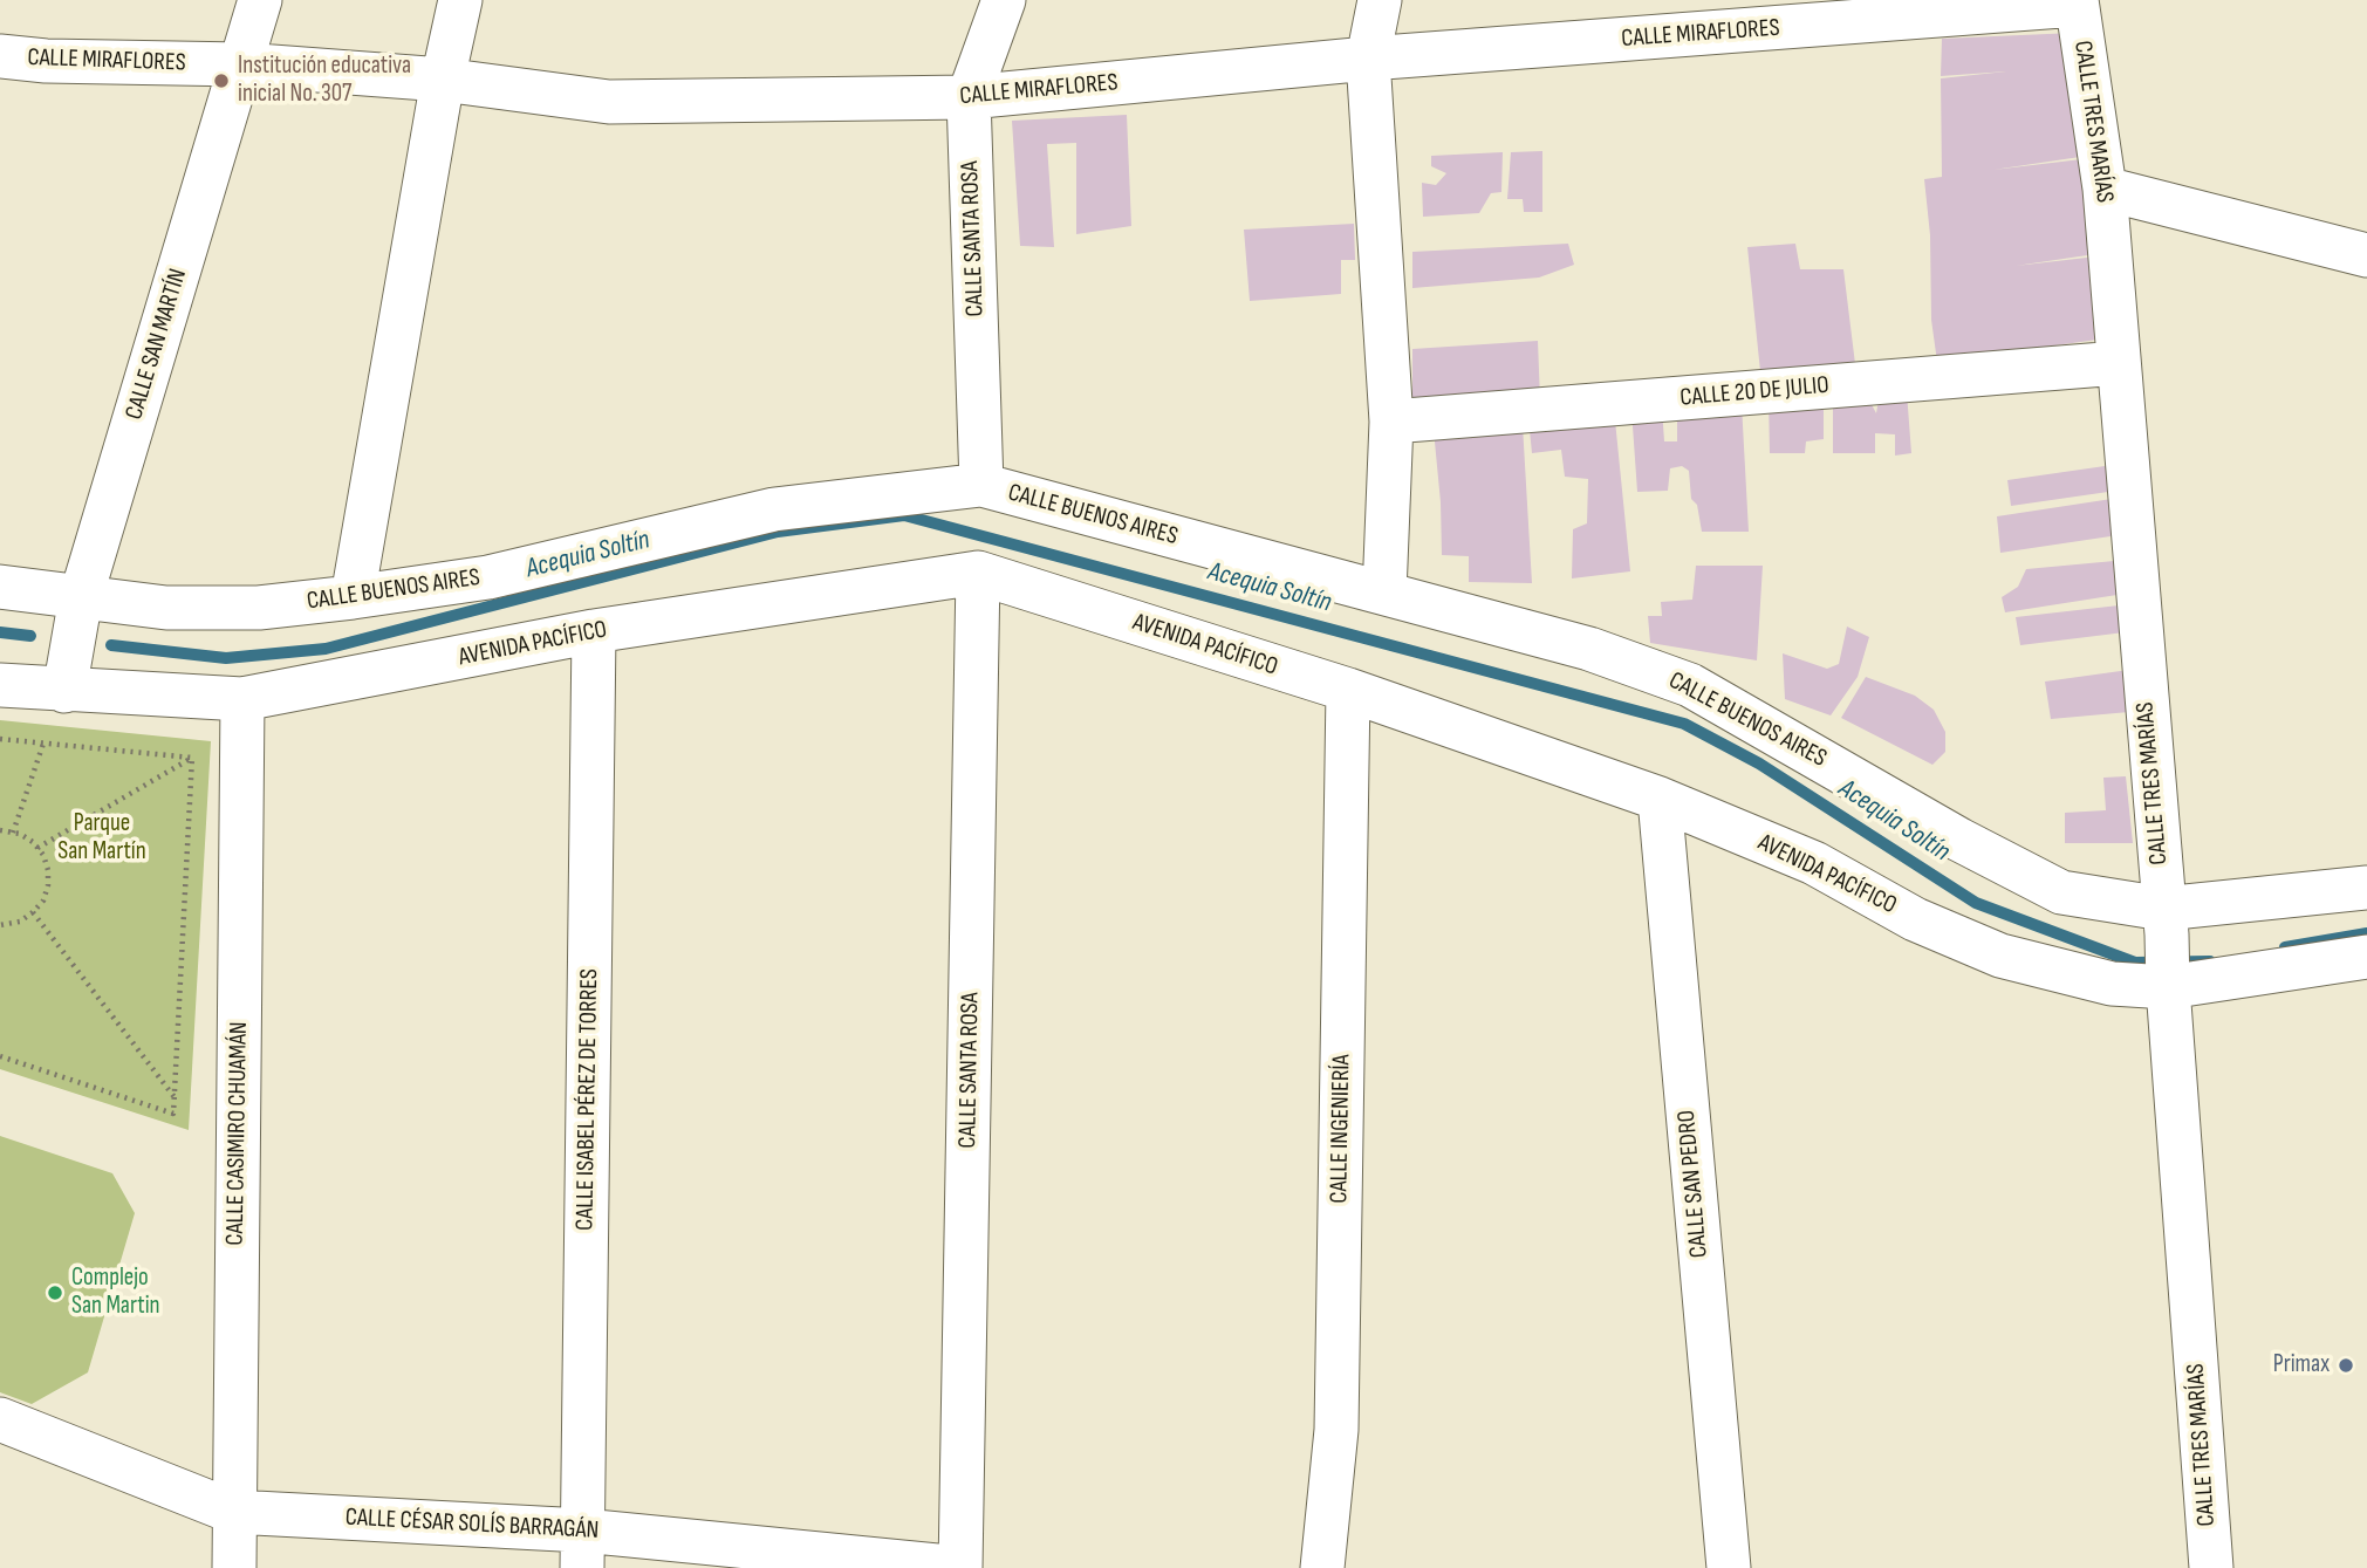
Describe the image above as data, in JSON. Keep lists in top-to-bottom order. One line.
{"streets":{"street":["CALLE MIRAFLORES","CALLE TRES MARÍAS","CALLE SANTA ROSA","CALLE SAN MARTÍN","CALLE 20 DE JULIO","CALLE BUENOS AIRES","AVENIDA PACÍFICO","CALLE ISABEL PÉREZ DE TORRES","CALLE INGENIERÍA","CALLE CASIMIRO CHUAMÁN","CALLE SAN PEDRO","CALLE CÉSAR SOLÍS BARRAGÁN"]},"crossings":[["CALLE MIRAFLORES","CALLE TRES MARÍAS"],["CALLE MIRAFLORES","CALLE SANTA ROSA"],["CALLE MIRAFLORES","CALLE SAN MARTÍN"],["CALLE TRES MARÍAS","CALLE 20 DE JULIO"],["CALLE TRES MARÍAS","CALLE BUENOS AIRES"],["CALLE TRES MARÍAS","AVENIDA PACÍFICO"],["CALLE SANTA ROSA","CALLE BUENOS AIRES"],["CALLE SANTA ROSA","AVENIDA PACÍFICO"],["CALLE SANTA ROSA","CALLE CÉSAR SOLÍS BARRAGÁN"],["CALLE SAN MARTÍN","CALLE BUENOS AIRES"],["CALLE SAN MARTÍN","AVENIDA PACÍFICO"],["CALLE BUENOS AIRES","AVENIDA PACÍFICO"],["AVENIDA PACÍFICO","CALLE ISABEL PÉREZ DE TORRES"],["AVENIDA PACÍFICO","CALLE INGENIERÍA"],["AVENIDA PACÍFICO","CALLE CASIMIRO CHUAMÁN"],["AVENIDA PACÍFICO","CALLE SAN PEDRO"],["CALLE ISABEL PÉREZ DE TORRES","CALLE CÉSAR SOLÍS BARRAGÁN"],["CALLE CASIMIRO CHUAMÁN","CALLE CÉSAR SOLÍS BARRAGÁN"]],"water":["Acequia Soltín"],"parks":["Parque San Martín"],"places":["Institución educativa inicial No. 307","Complejo San Martin","Primax"]}
